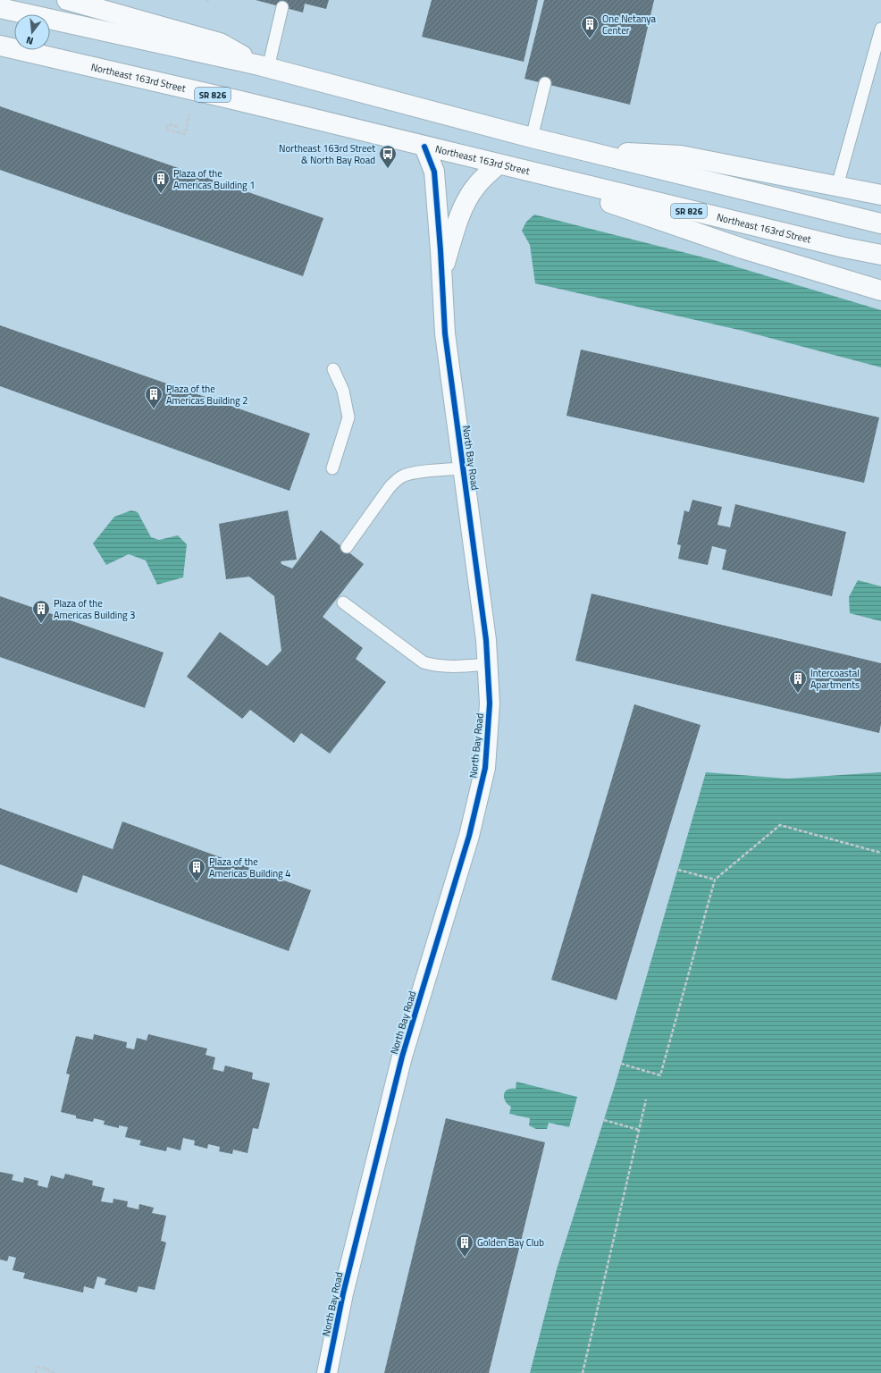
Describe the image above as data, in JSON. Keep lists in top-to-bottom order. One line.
{"streets":{"main road":["Northeast 163rd Street","SR 826","North Bay Road"]},"crossings":[["Northeast 163rd Street","North Bay Road"]],"places":{"building":["One Netanya Center","Plaza of the Americas Building 1","Plaza of the Americas Building 2","Plaza of the Americas Building 3","Intercoastal Apartments","Plaza of the Americas Building 4","Golden Bay Club"],"bus stop":["Northeast 163rd Street & North Bay Road"]},"north":"bottom"}
